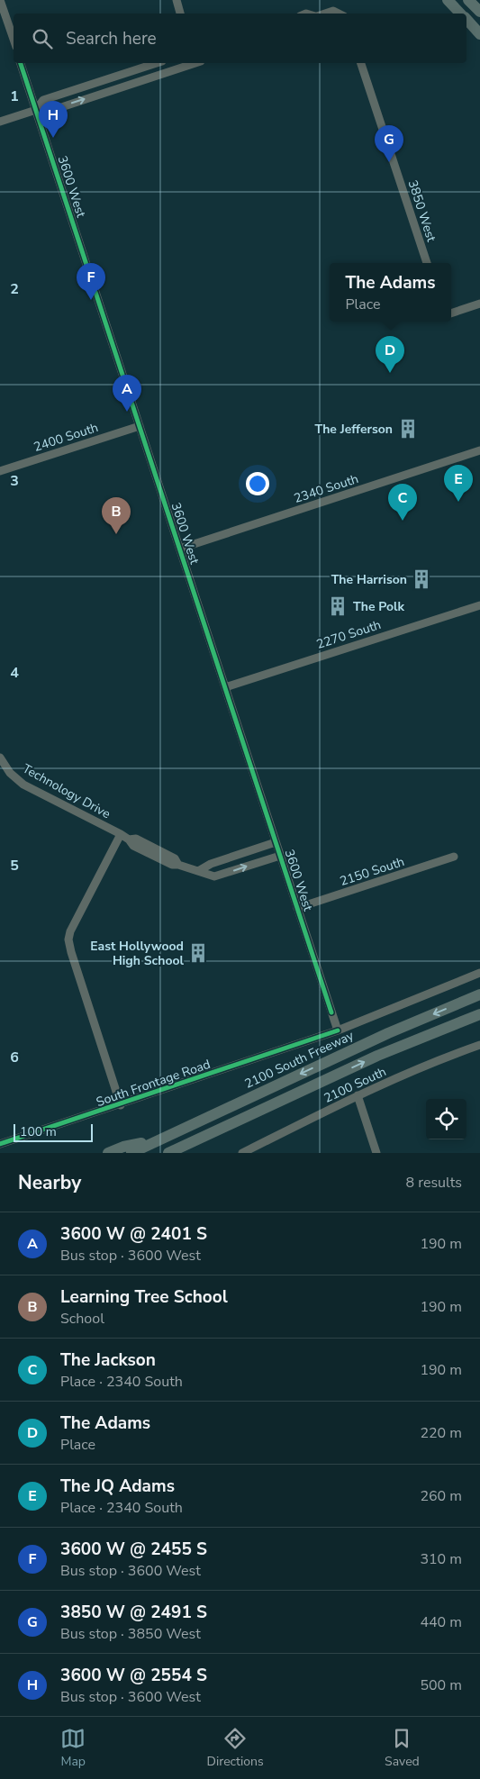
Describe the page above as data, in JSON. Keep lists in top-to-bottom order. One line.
{"streets":{"highway":["2100 South Freeway"],"street":["3600 West","3850 West","2400 South","2340 South","2270 South","Technology Drive","2150 South","South Frontage Road","2100 South"]},"crossings":[["3600 West","2400 South"],["3600 West","2340 South"],["3600 West","2270 South"],["3600 West","Technology Drive"],["3600 West","2150 South"],["3600 West","South Frontage Road"]],"places":{"building":["The Jefferson","The Harrison","The Polk","East Hollywood High School"]},"scale_bar":"100 m","page":{"search":"Search here","pins":["H","G","F","D","A","E","C","B"],"popup":["The Adams","Place"],"scale":"100 m","heading":["Nearby","8 results"],"list":[{"mark":"A","name":"3600 W @ 2401 S","note":"Bus stop · 3600 West","value":"190 m"},{"mark":"B","name":"Learning Tree School","note":"School","value":"190 m"},{"mark":"C","name":"The Jackson","note":"Place · 2340 South","value":"190 m"},{"mark":"D","name":"The Adams","note":"Place","value":"220 m"},{"mark":"E","name":"The JQ Adams","note":"Place · 2340 South","value":"260 m"},{"mark":"F","name":"3600 W @ 2455 S","note":"Bus stop · 3600 West","value":"310 m"},{"mark":"G","name":"3850 W @ 2491 S","note":"Bus stop · 3850 West","value":"440 m"},{"mark":"H","name":"3600 W @ 2554 S","note":"Bus stop · 3600 West","value":"500 m"}],"nav":["Map","Directions","Saved"]},"grid":{"rows":["1","2","3","4","5","6"]}}
